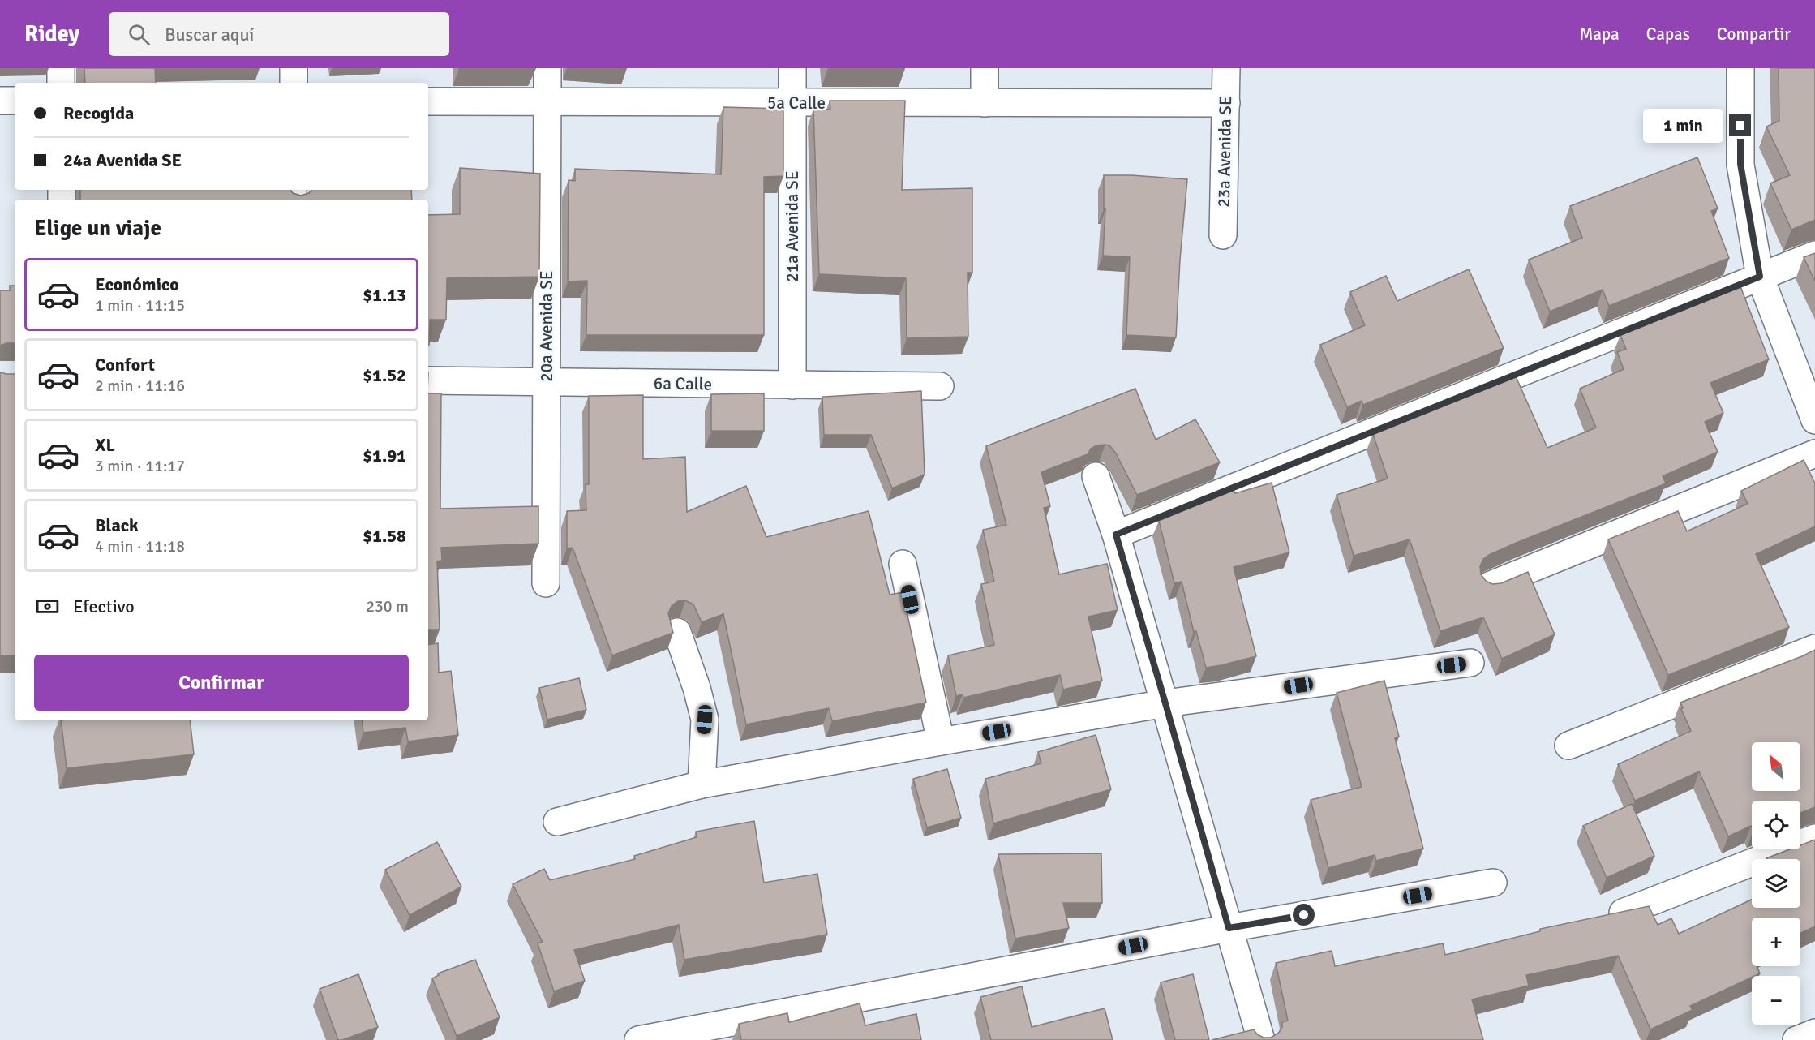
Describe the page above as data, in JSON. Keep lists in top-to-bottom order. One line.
{"streets":{"street":["5a Calle","23a Avenida SE","21a Avenida SE","20a Avenida SE","6a Calle"]},"crossings":[["5a Calle","23a Avenida SE"],["5a Calle","21a Avenida SE"],["5a Calle","20a Avenida SE"],["21a Avenida SE","6a Calle"],["20a Avenida SE","6a Calle"]],"north":"top left","page":{"header":"Ridey","search":"Buscar aquí","nav":["Mapa","Capas","Compartir"],"banner":["Recogida","24a Avenida SE"],"bubble":"1 min","heading":"Elige un viaje","list":[{"name":"Económico","note":"1 min · 11:15","value":"$1.13"},{"name":"Confort","note":"2 min · 11:16","value":"$1.52"},{"name":"XL","note":"3 min · 11:17","value":"$1.91"},{"name":"Black","note":"4 min · 11:18","value":"$1.58"}],"pay":["Efectivo","230 m"],"buttons":"Confirmar","map_buttons":["+","−"]}}
